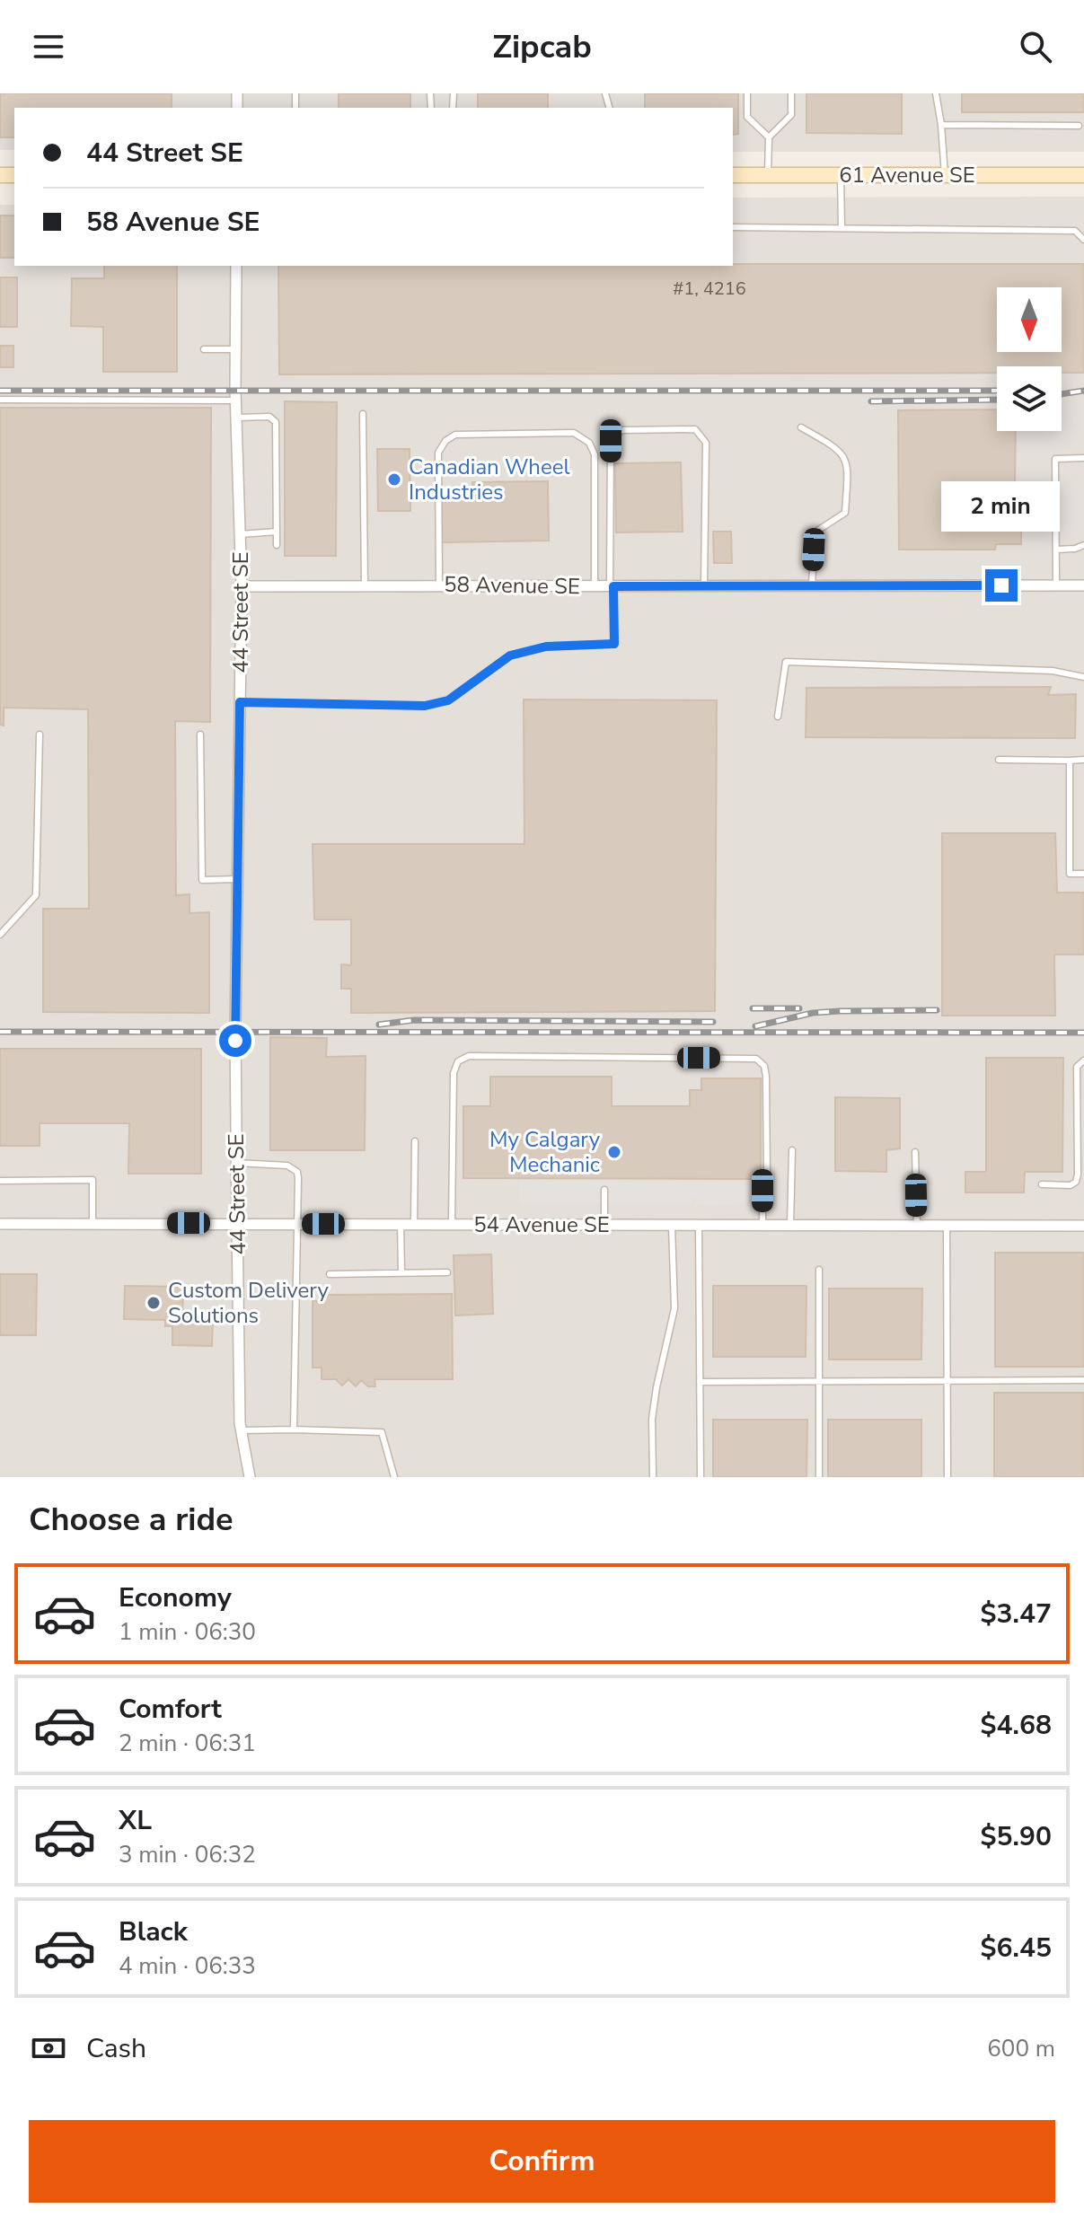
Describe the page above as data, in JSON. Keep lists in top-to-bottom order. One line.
{"streets":{"street":["61 Avenue SE","58 Avenue SE","44 Street SE","54 Avenue SE"]},"crossings":[["58 Avenue SE","44 Street SE"],["44 Street SE","54 Avenue SE"]],"places":["Canadian Wheel Industries","My Calgary Mechanic","Custom Delivery Solutions"],"house_numbers":["#1, 4216"],"north":"bottom","page":{"header":"Zipcab","banner":["44 Street SE","58 Avenue SE"],"bubble":"2 min","heading":"Choose a ride","list":[{"name":"Economy","note":"1 min · 06:30","value":"$3.47"},{"name":"Comfort","note":"2 min · 06:31","value":"$4.68"},{"name":"XL","note":"3 min · 06:32","value":"$5.90"},{"name":"Black","note":"4 min · 06:33","value":"$6.45"}],"pay":["Cash","600 m"],"buttons":"Confirm"}}
